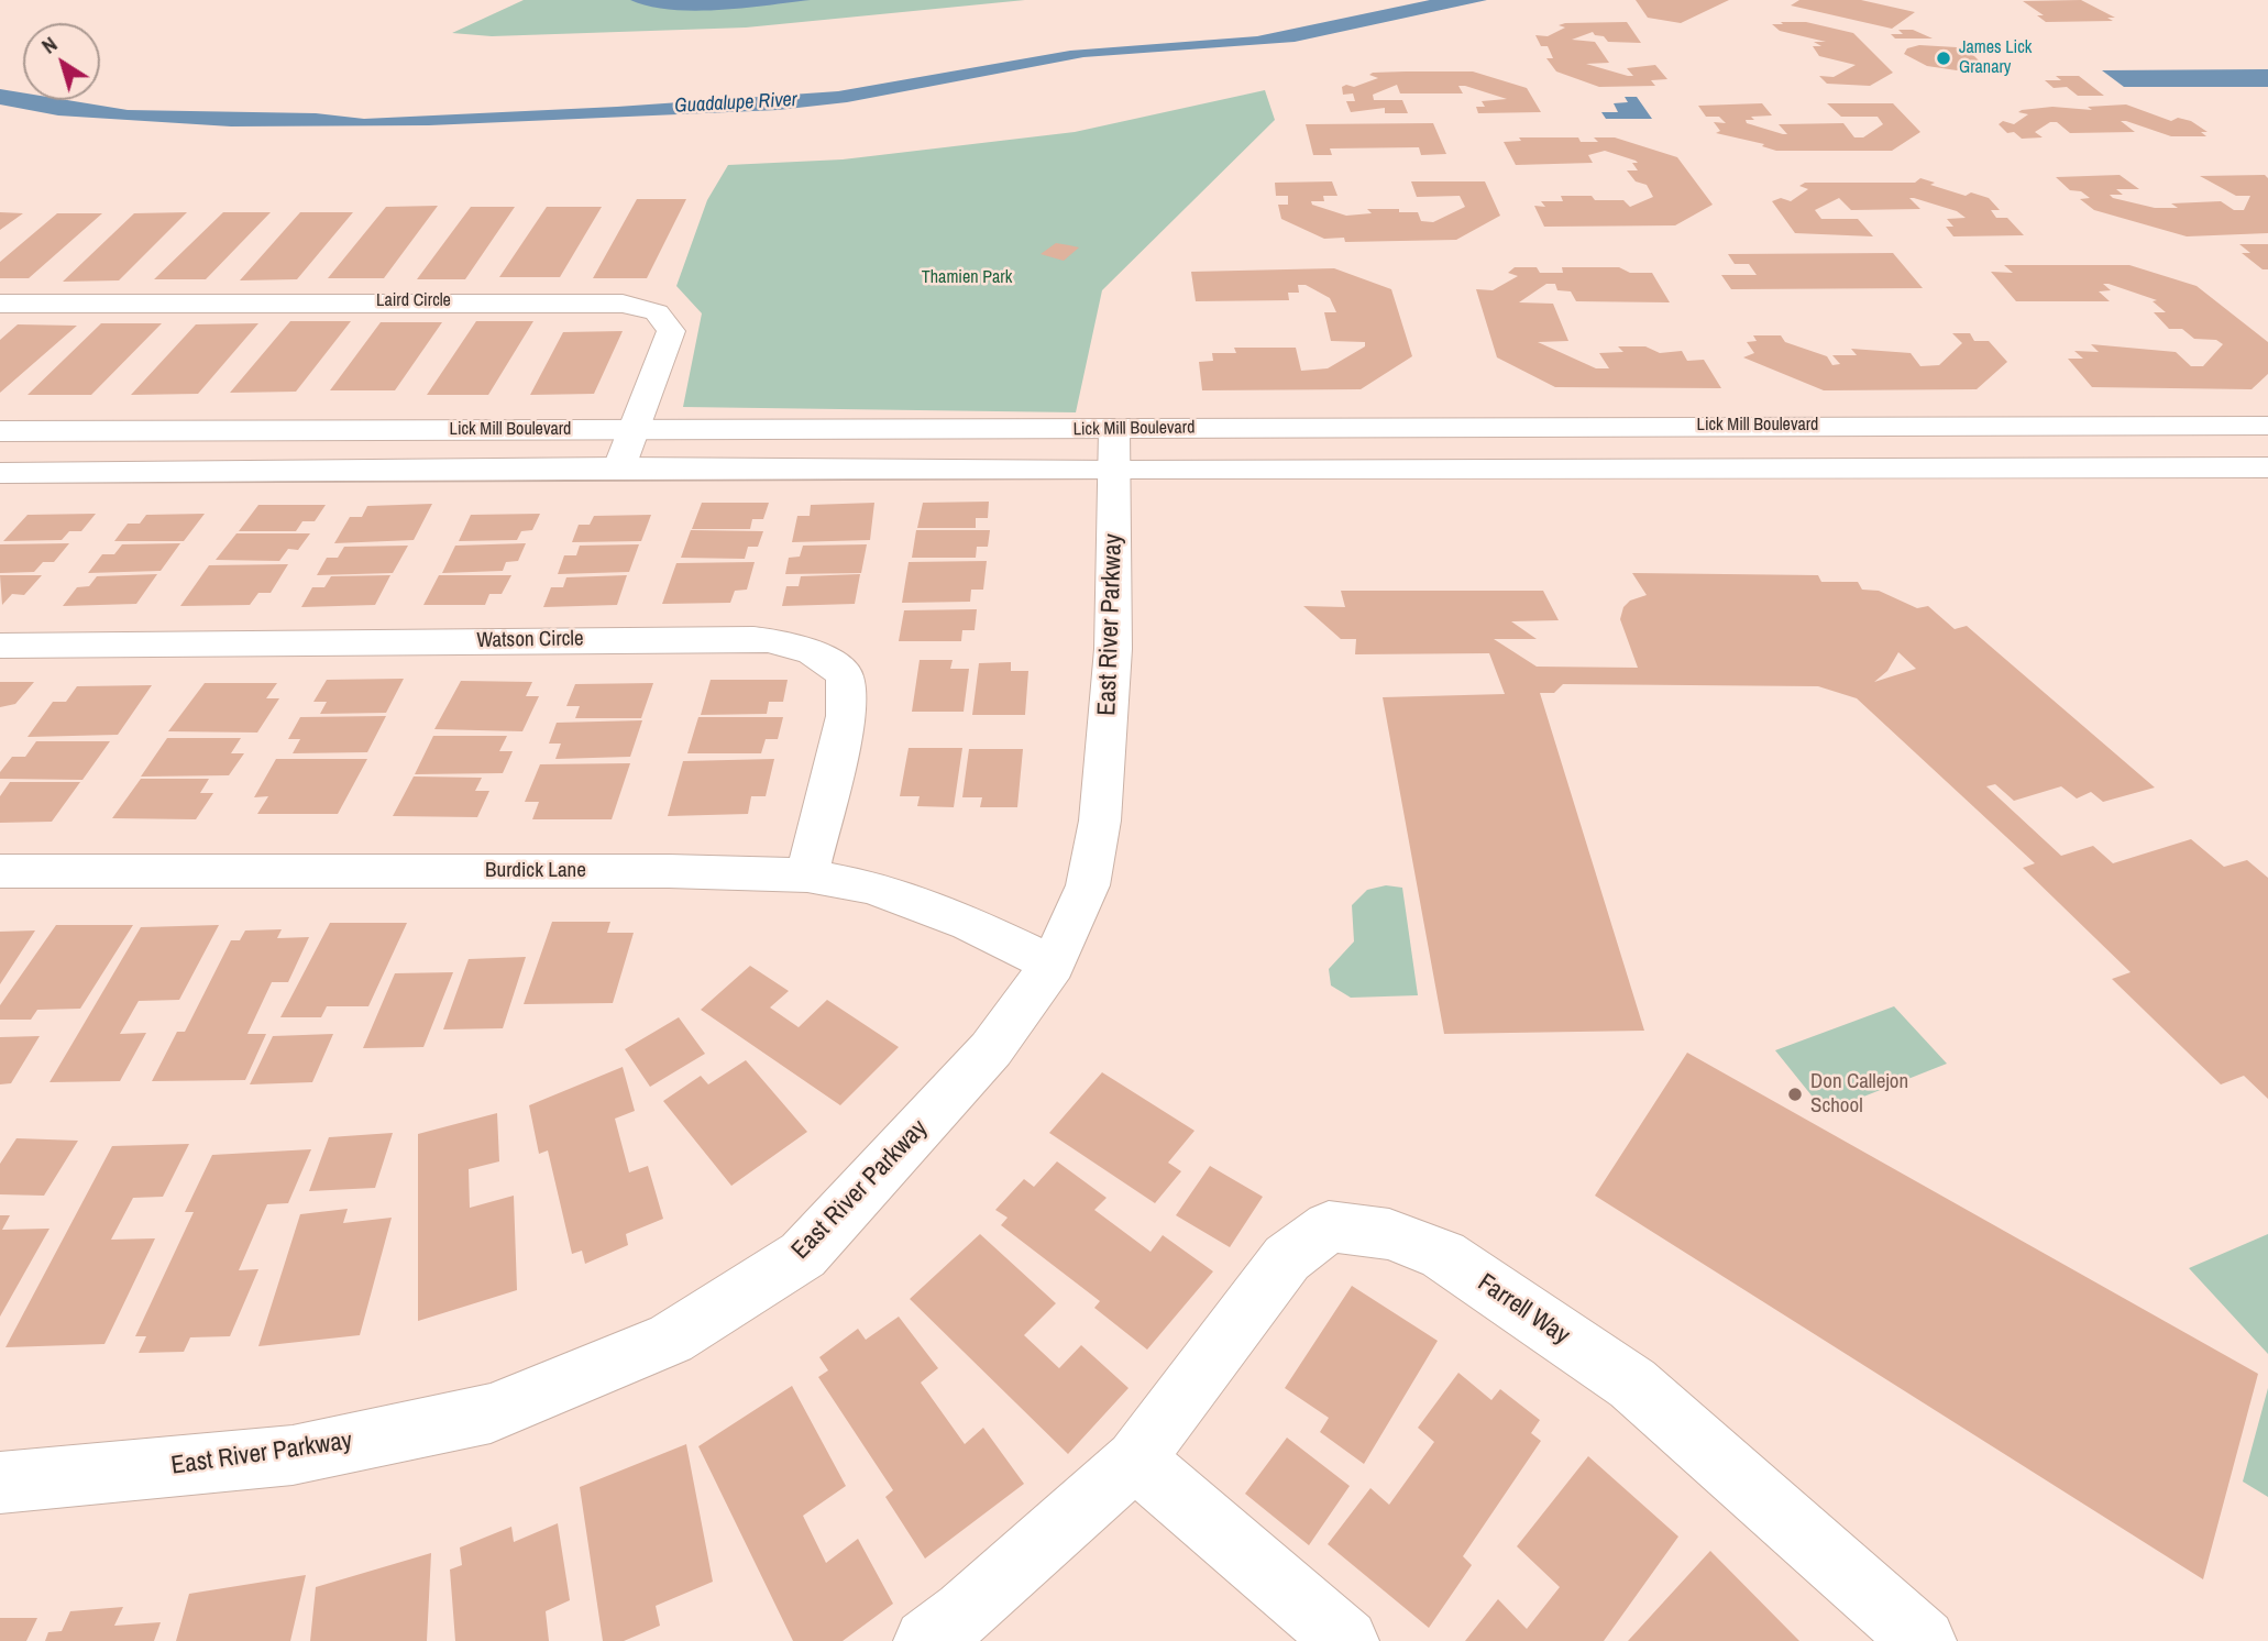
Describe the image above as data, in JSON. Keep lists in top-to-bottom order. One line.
{"streets":{"street":["Laird Circle","Lick Mill Boulevard","East River Parkway","Watson Circle","Burdick Lane","Farrell Way"]},"crossings":[["Laird Circle","Lick Mill Boulevard"],["Lick Mill Boulevard","East River Parkway"],["East River Parkway","Burdick Lane"],["Watson Circle","Burdick Lane"]],"water":["Guadalupe River"],"parks":["Thamien Park"],"places":["James Lick Granary","Don Callejon School"],"north":"top left"}
